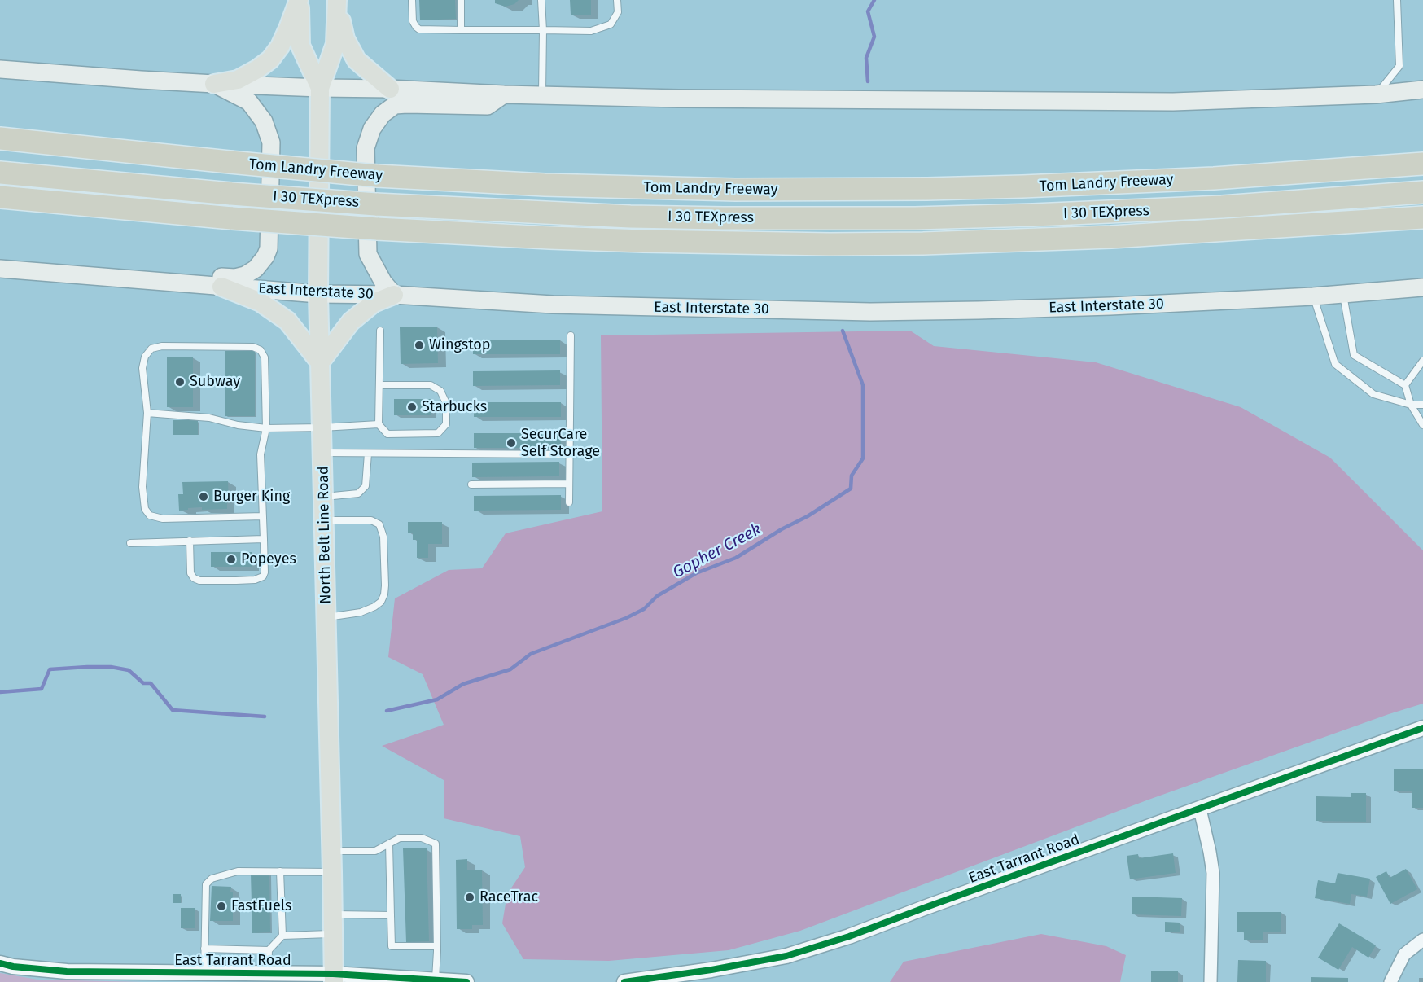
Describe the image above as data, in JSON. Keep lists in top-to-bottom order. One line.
{"streets":{"highway":["Tom Landry Freeway","I 30 TEXpress"],"main road":["East Interstate 30","North Belt Line Road"],"street":["East Tarrant Road"]},"crossings":[["East Interstate 30","North Belt Line Road"],["North Belt Line Road","East Tarrant Road"]],"water":["Gopher Creek"],"places":["Wingstop","Subway","Starbucks","SecurCare Self Storage","Burger King","Popeyes","RaceTrac","FastFuels"]}
